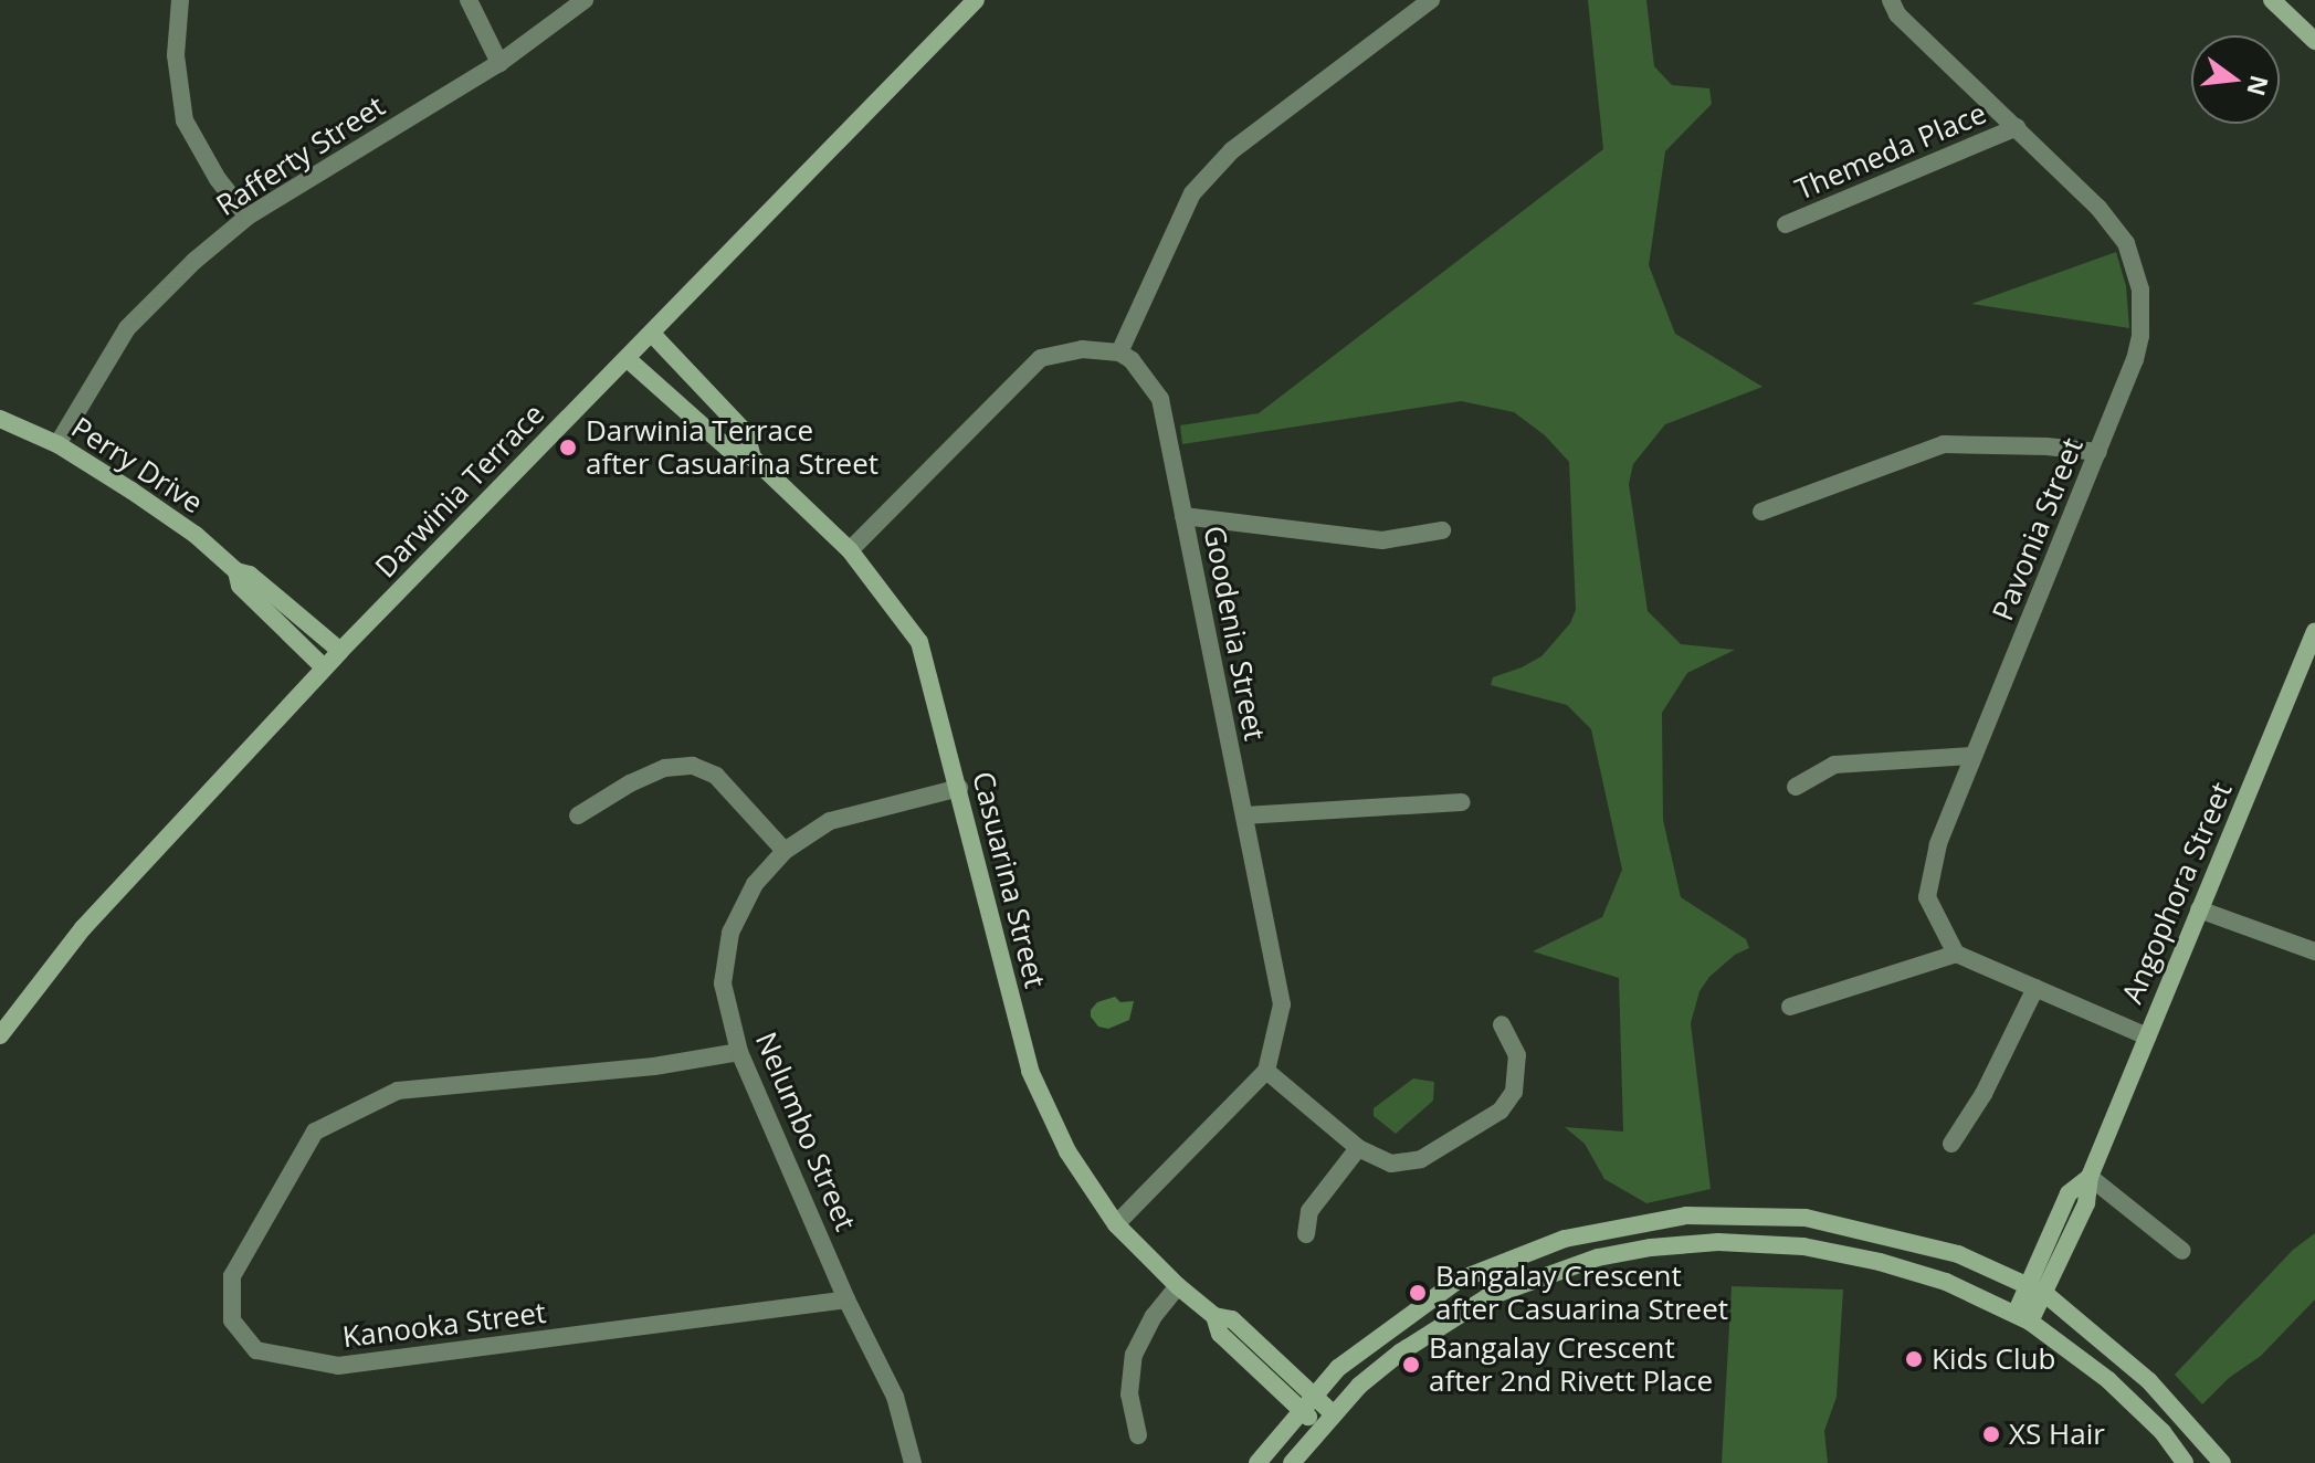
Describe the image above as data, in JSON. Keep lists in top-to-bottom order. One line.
{"streets":{"street":["Themeda Place","Rafferty Street","Perry Drive","Darwinia Terrace","Pavonia Street","Goodenia Street","Casuarina Street","Angophora Street","Nelumbo Street","Kanooka Street"]},"crossings":[["Themeda Place","Pavonia Street"],["Rafferty Street","Perry Drive"],["Perry Drive","Darwinia Terrace"],["Darwinia Terrace","Casuarina Street"],["Goodenia Street","Casuarina Street"],["Casuarina Street","Nelumbo Street"],["Nelumbo Street","Kanooka Street"]],"places":["Darwinia Terrace after Casuarina Street","Bangalay Crescent after Casuarina Street","Kids Club","Bangalay Crescent after 2nd Rivett Place","XS Hair"],"north":"right"}
